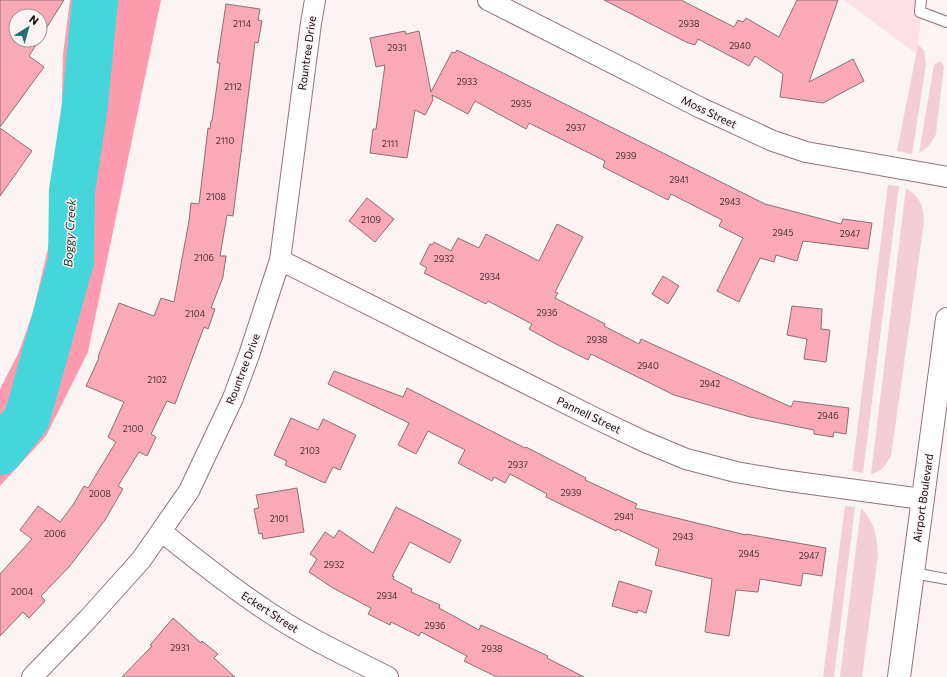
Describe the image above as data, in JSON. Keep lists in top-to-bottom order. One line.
{"streets":{"main road":["Airport Boulevard"],"street":["Rountree Drive","Moss Street","Pannell Street","Eckert Street"]},"crossings":[["Rountree Drive","Pannell Street"],["Rountree Drive","Eckert Street"],["Pannell Street","Airport Boulevard"]],"water":["Boggy Creek"],"house_numbers":["2114","2938","2940","2931","2933","2112","2935","2937","2110","2111","2939","2941","2108","2943","2109","2945","2947","2106","2932","2934","2936","2104","2938","2940","2102","2942","2946","2100","2103","2937","2939","2008","2941","2101","2006","2943","2945","2947","2932","2004","2934","2936","2931","2938"],"north":"top right"}
